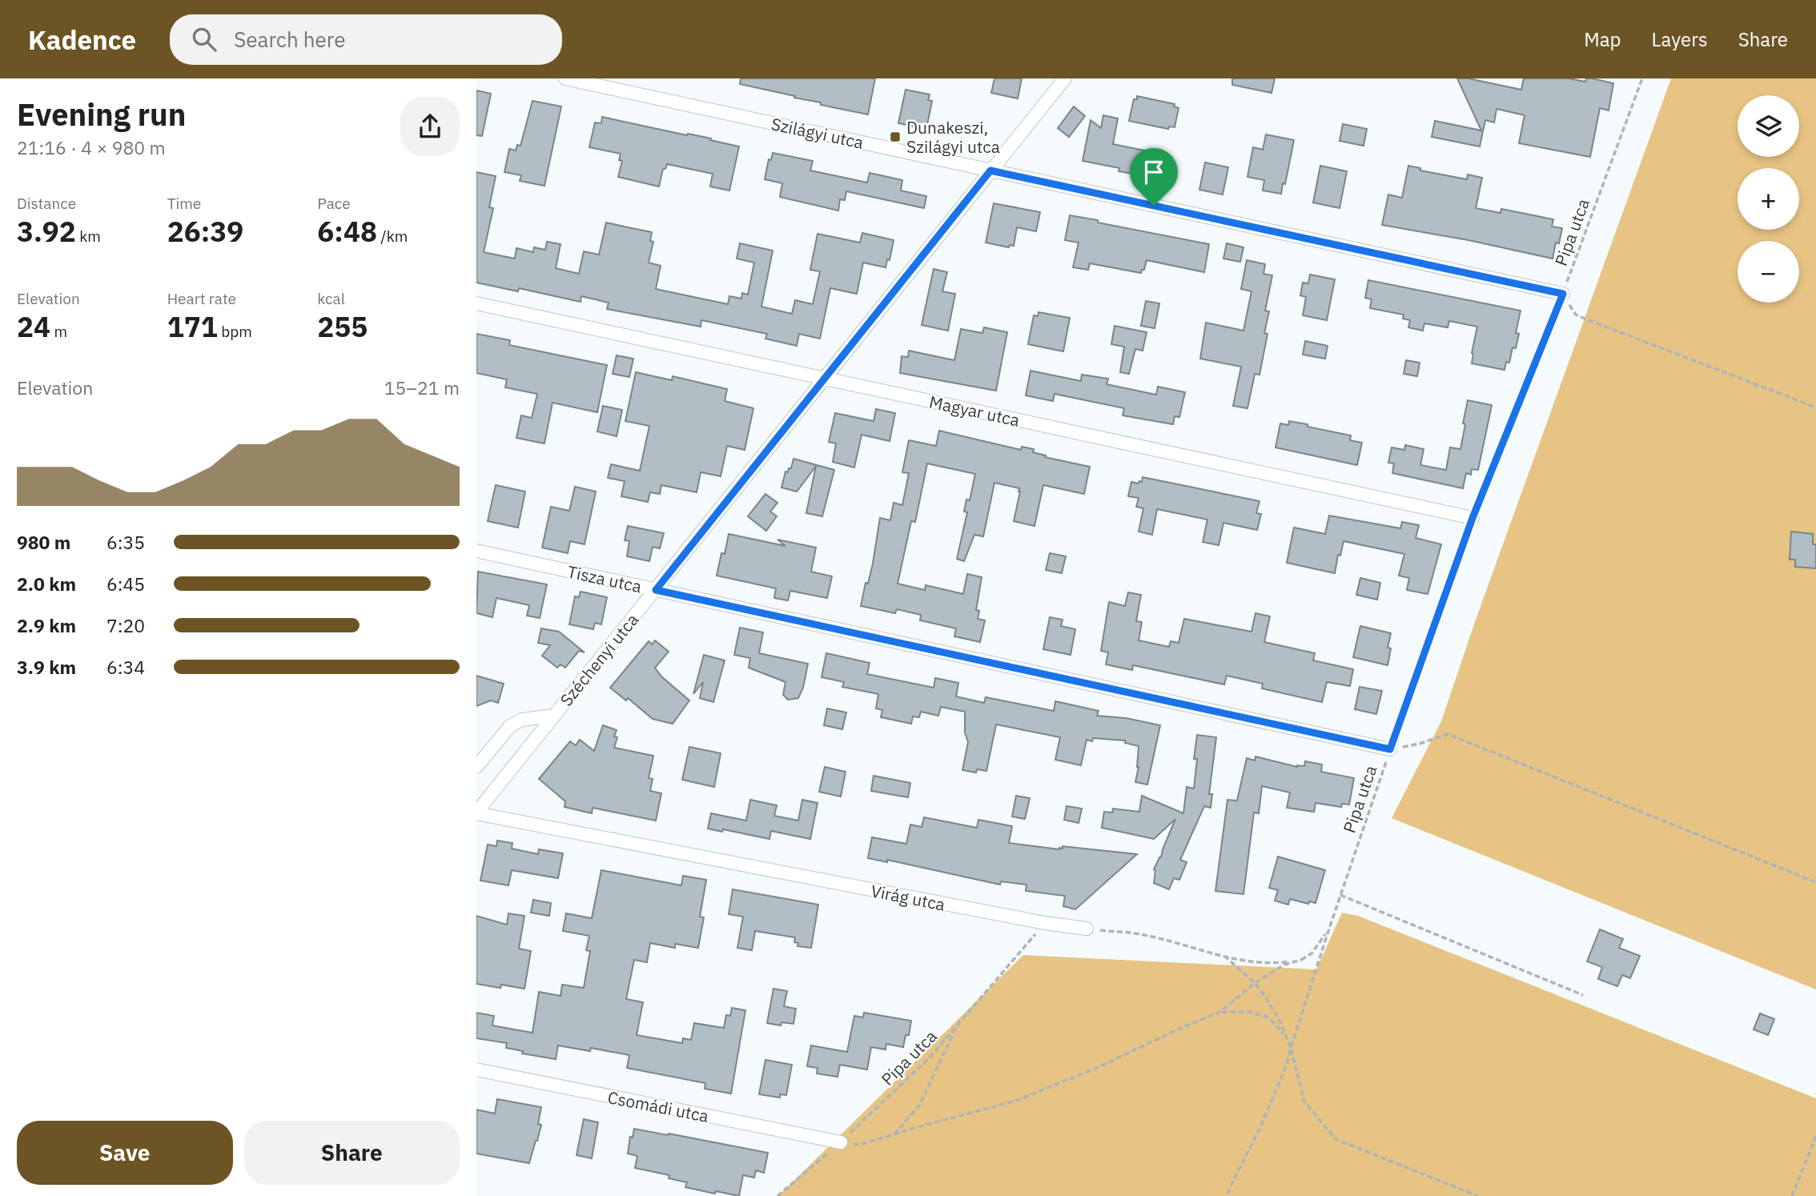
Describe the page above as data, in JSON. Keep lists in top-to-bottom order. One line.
{"streets":{"street":["Szilágyi utca","Magyar utca","Tisza utca","Széchenyi utca","Virág utca","Csomádi utca"],"path":["Pipa utca"]},"crossings":[["Szilágyi utca","Pipa utca"],["Szilágyi utca","Széchenyi utca"],["Pipa utca","Magyar utca"],["Pipa utca","Tisza utca"],["Pipa utca","Virág utca"],["Pipa utca","Csomádi utca"],["Magyar utca","Széchenyi utca"],["Tisza utca","Széchenyi utca"],["Széchenyi utca","Virág utca"]],"places":{"transit":["Dunakeszi, Szilágyi utca"]},"page":{"header":"Kadence","search":"Search here","nav":["Map","Layers","Share"],"heading":["Evening run","21:16 · 4 × 980 m"],"map_buttons":["+","−"],"stats":[["Distance","3.92 km"],["Time","26:39"],["Pace","6:48 /km"],["Elevation","24 m"],["Heart rate","171 bpm"],["kcal","255"]],"chart":["Elevation","15–21 m"],"list":[{"name":"980 m","note":"6:35"},{"name":"2.0 km","note":"6:45"},{"name":"2.9 km","note":"7:20"},{"name":"3.9 km","note":"6:34"}],"buttons":["Save","Share"]}}
